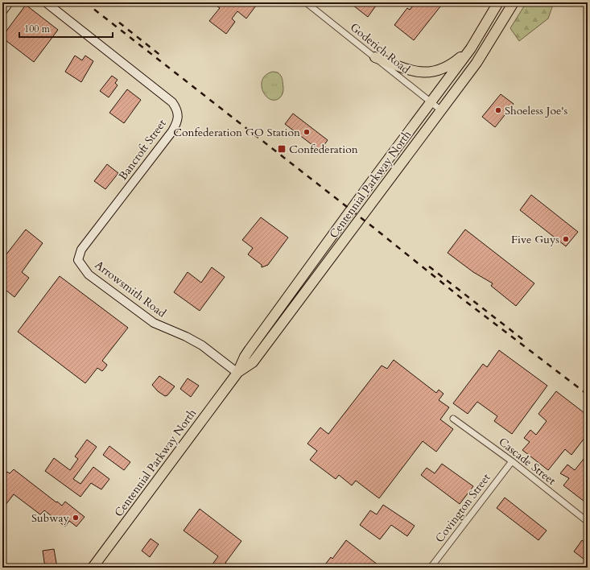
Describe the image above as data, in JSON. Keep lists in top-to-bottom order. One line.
{"streets":{"main road":["Centennial Parkway North"],"street":["Goderich Road","Bancroft Street","Arrowsmith Road","Cascade Street","Covington Street"]},"crossings":[["Goderich Road","Centennial Parkway North"],["Bancroft Street","Arrowsmith Road"],["Centennial Parkway North","Arrowsmith Road"],["Cascade Street","Covington Street"]],"places":{"other":["Shoeless Joe's","Confederation GO Station","Five Guys","Subway"],"transit":["Confederation"]},"scale_bar":"100 m"}
